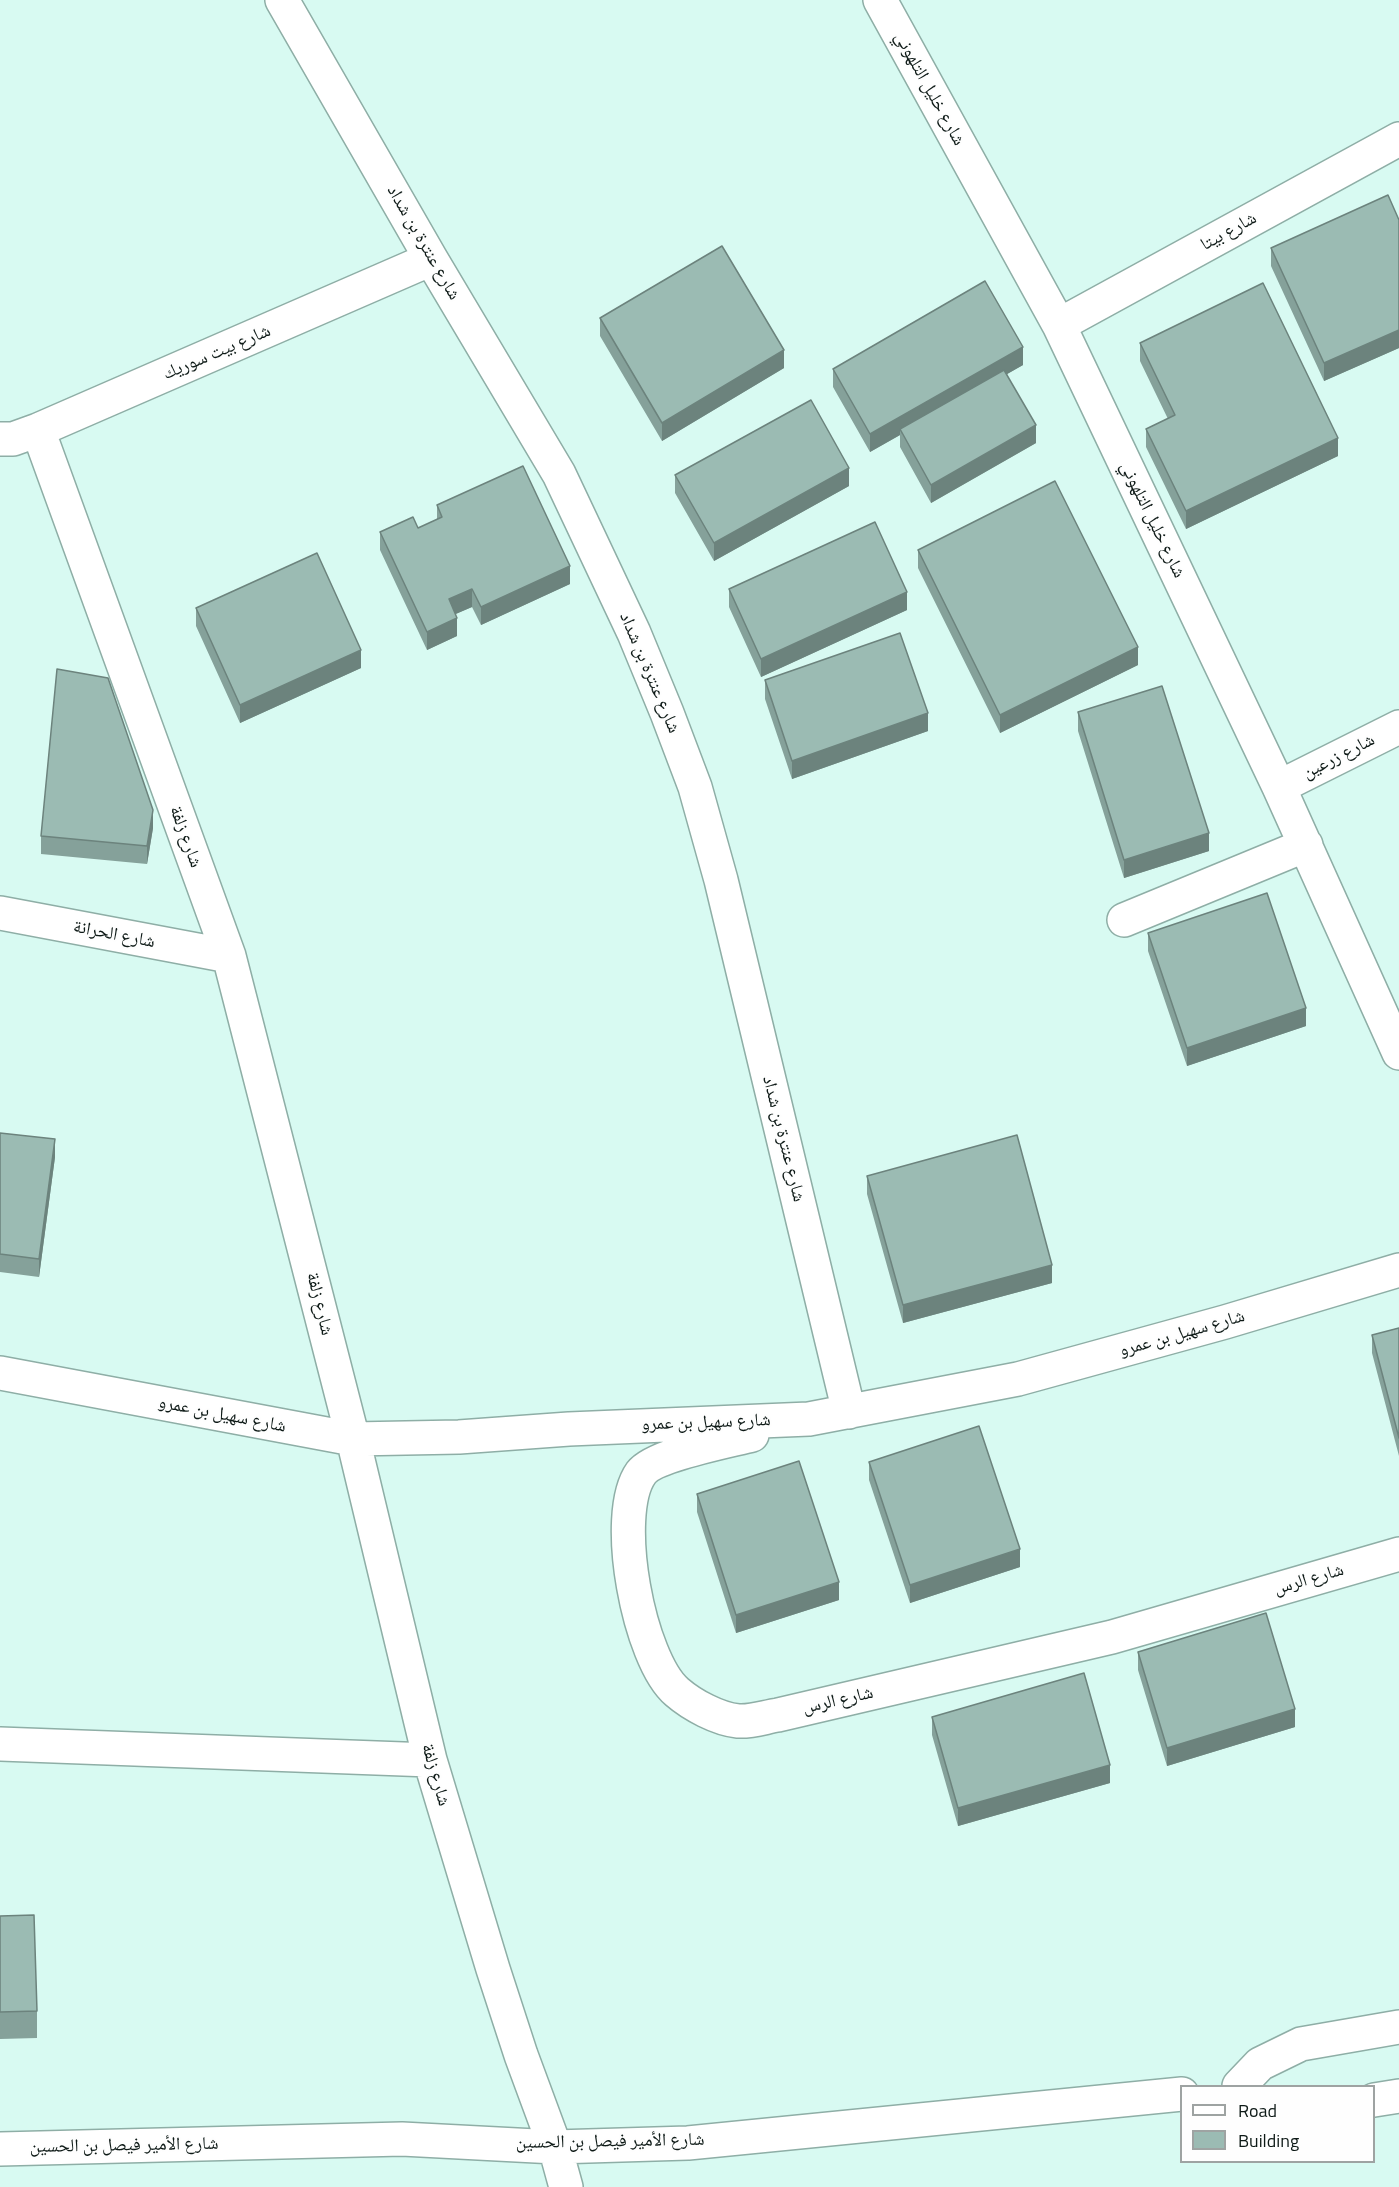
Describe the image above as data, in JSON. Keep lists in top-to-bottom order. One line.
{"streets":{"street":["شارع خليل التلهوني","شارع بيتا","شارع عنترة بن شداد","شارع بيت سوريك","شارع زرعين","شارع زلفة","شارع الحرانة","شارع سهيل بن عمرو","شارع الرس","شارع الأمير فيصل بن الحسين"]},"crossings":[["شارع خليل التلهوني","شارع بيتا"],["شارع خليل التلهوني","شارع زرعين"],["شارع عنترة بن شداد","شارع بيت سوريك"],["شارع عنترة بن شداد","شارع سهيل بن عمرو"],["شارع بيت سوريك","شارع زلفة"],["شارع زلفة","شارع الحرانة"],["شارع زلفة","شارع سهيل بن عمرو"],["شارع زلفة","شارع الأمير فيصل بن الحسين"],["شارع سهيل بن عمرو","شارع الرس"]],"legend":["Road","Building"]}
